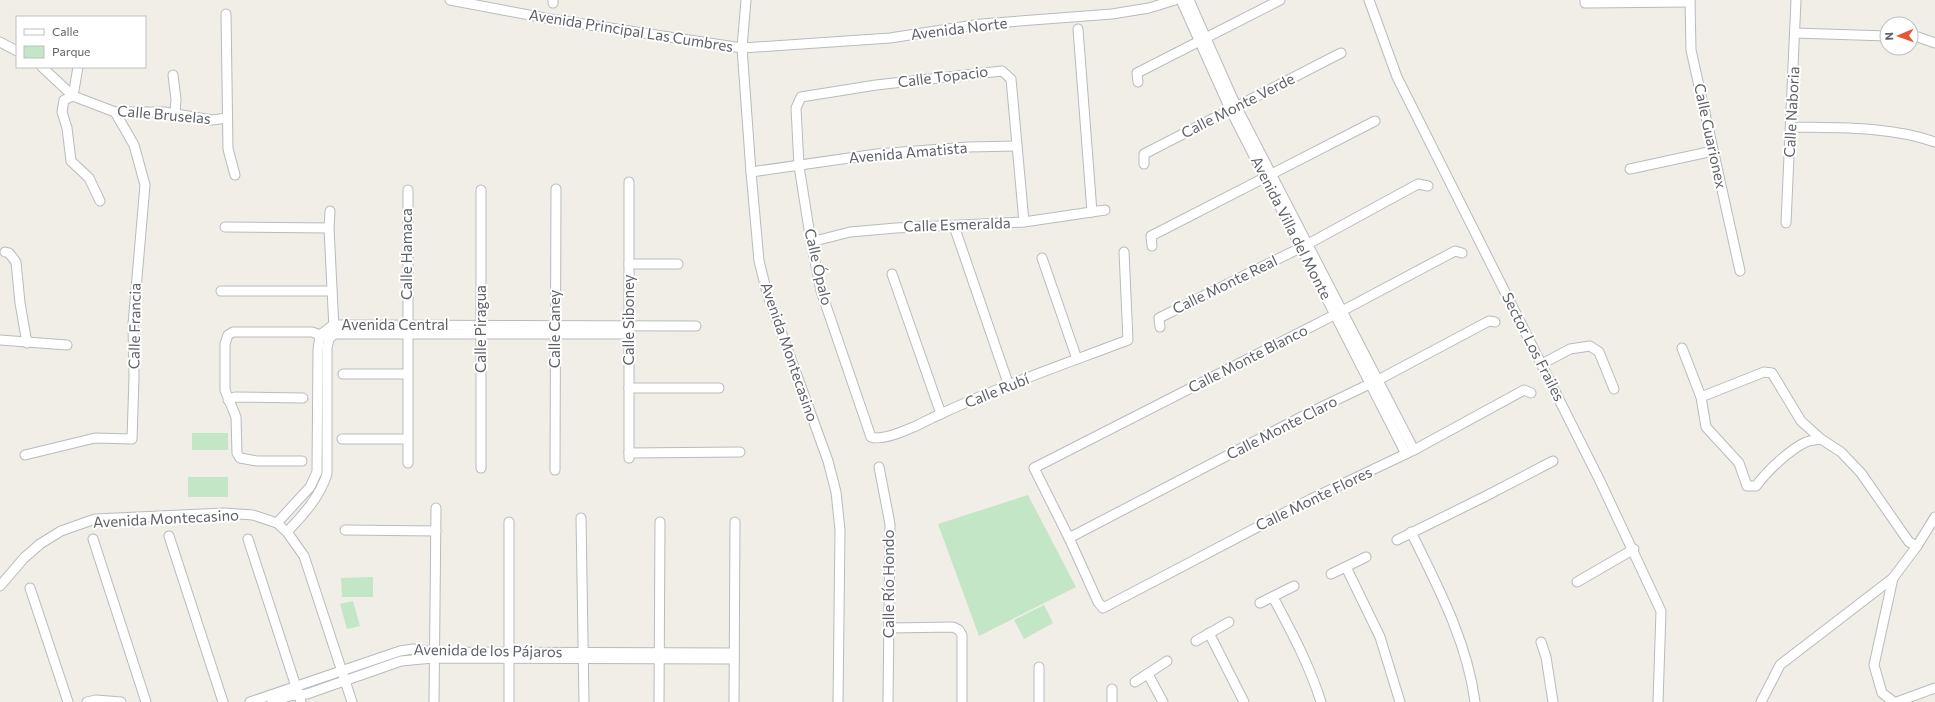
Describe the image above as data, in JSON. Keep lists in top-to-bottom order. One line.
{"streets":{"street":["Avenida Norte","Avenida Principal Las Cumbres","Calle Topacio","Calle Monte Verde","Calle Naboria","Calle Bruselas","Calle Guarionex","Avenida Amatista","Calle Esmeralda","Avenida Villa del Monte","Calle Hamaca","Calle Ópalo","Calle Monte Real","Calle Siboney","Avenida Central","Calle Francia","Calle Piragua","Calle Caney","Sector Los Frailes","Avenida Montecasino","Calle Monte Blanco","Calle Rubí","Calle Monte Claro","Calle Monte Flores","Calle Río Hondo","Avenida de los Pájaros"]},"crossings":[["Avenida Norte","Avenida Principal Las Cumbres"],["Avenida Norte","Avenida Montecasino"],["Avenida Principal Las Cumbres","Avenida Montecasino"],["Calle Topacio","Avenida Amatista"],["Calle Topacio","Calle Esmeralda"],["Calle Topacio","Calle Ópalo"],["Calle Monte Verde","Avenida Villa del Monte"],["Calle Bruselas","Calle Francia"],["Avenida Amatista","Calle Ópalo"],["Avenida Amatista","Avenida Montecasino"],["Calle Esmeralda","Calle Ópalo"],["Avenida Villa del Monte","Calle Monte Real"],["Avenida Villa del Monte","Calle Monte Blanco"],["Avenida Villa del Monte","Calle Monte Claro"],["Avenida Villa del Monte","Calle Monte Flores"],["Calle Hamaca","Avenida Central"],["Calle Ópalo","Calle Rubí"],["Calle Siboney","Avenida Central"],["Avenida Central","Calle Piragua"],["Avenida Central","Calle Caney"],["Avenida Central","Avenida Montecasino"],["Avenida Montecasino","Avenida de los Pájaros"],["Calle Monte Blanco","Calle Monte Claro"],["Calle Monte Blanco","Calle Monte Flores"],["Calle Monte Claro","Calle Monte Flores"]],"legend":["Calle","Parque"],"north":"left"}
